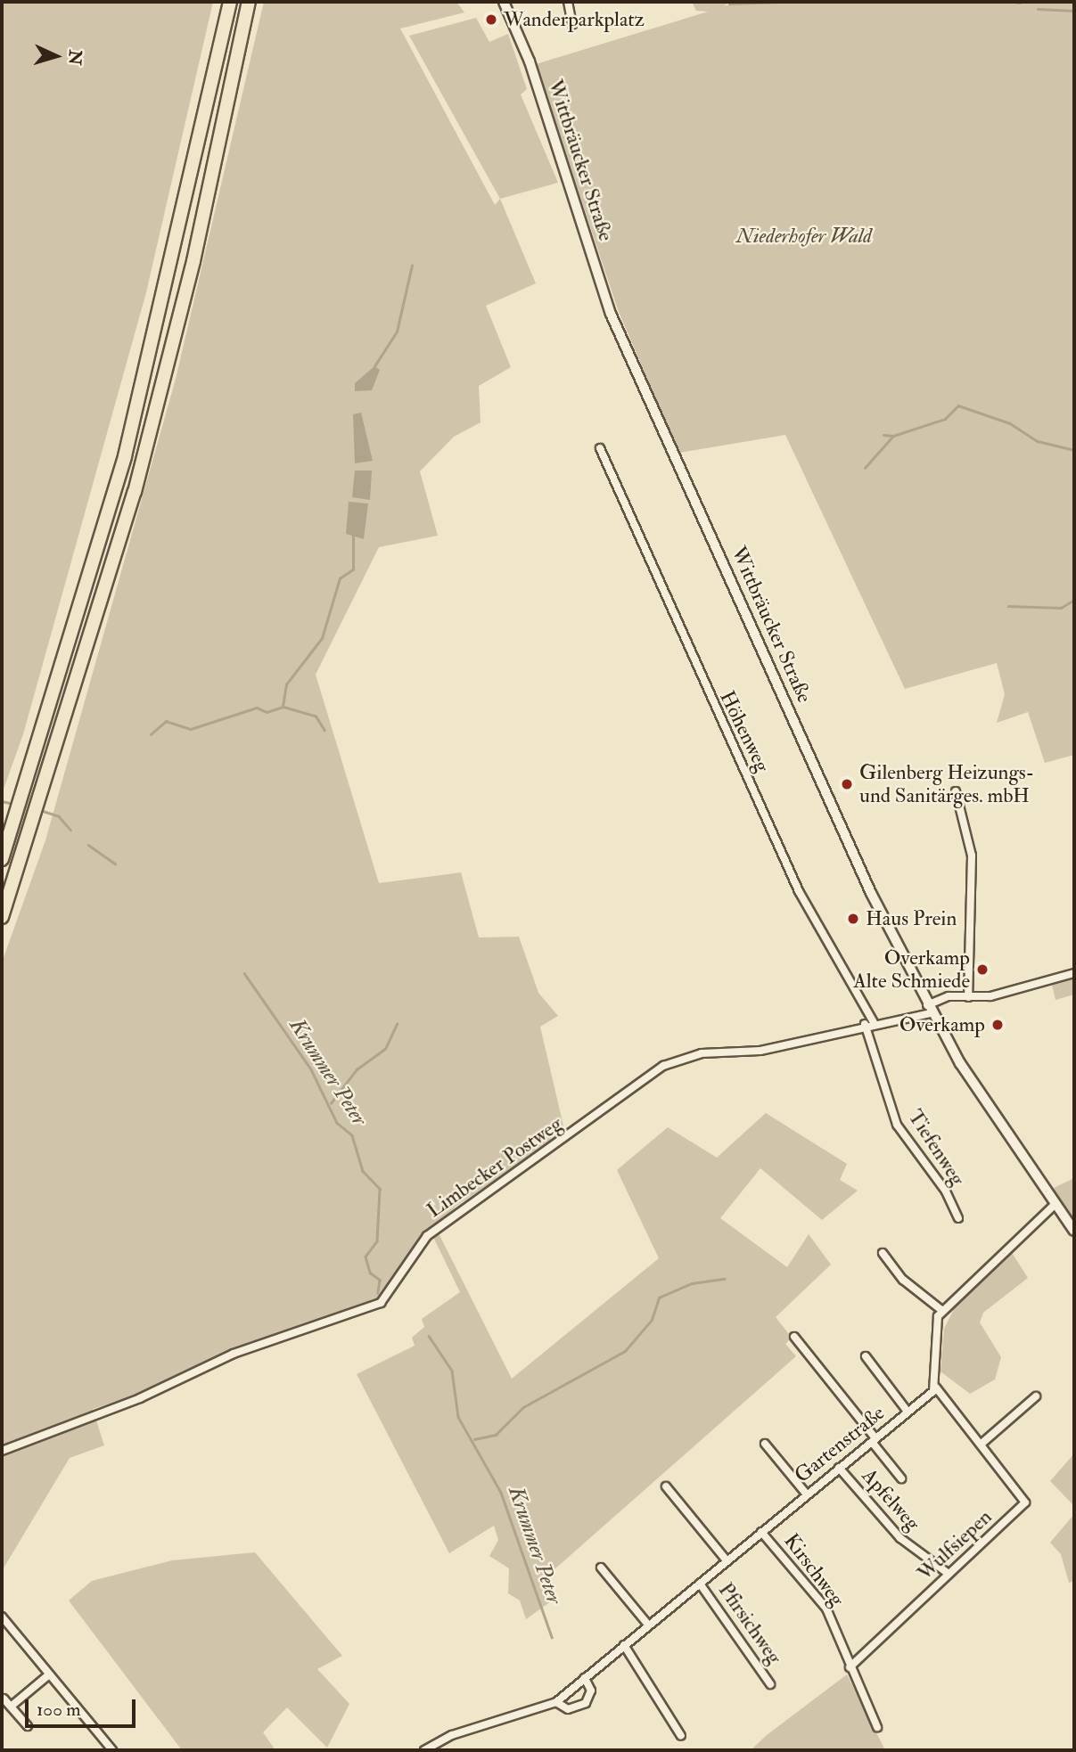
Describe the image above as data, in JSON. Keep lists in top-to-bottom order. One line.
{"streets":{"main road":["Wittbräucker Straße"],"street":["Höhenweg","Tiefenweg","Limbecker Postweg","Gartenstraße","Apfelweg","Wulfsiepen","Kirschweg","Pfirsichweg"]},"crossings":[["Wittbräucker Straße","Limbecker Postweg"],["Höhenweg","Limbecker Postweg"],["Tiefenweg","Limbecker Postweg"],["Gartenstraße","Apfelweg"],["Gartenstraße","Wulfsiepen"],["Gartenstraße","Kirschweg"],["Gartenstraße","Pfirsichweg"],["Apfelweg","Wulfsiepen"],["Wulfsiepen","Kirschweg"]],"water":["Krummer Peter"],"parks":["Niederhofer Wald"],"places":["Wanderparkplatz","Gilenberg Heizungs- und Sanitärges. mbH","Haus Prein","Overkamp Alte Schmiede","Overkamp"],"scale_bar":"100 m","north":"right"}
